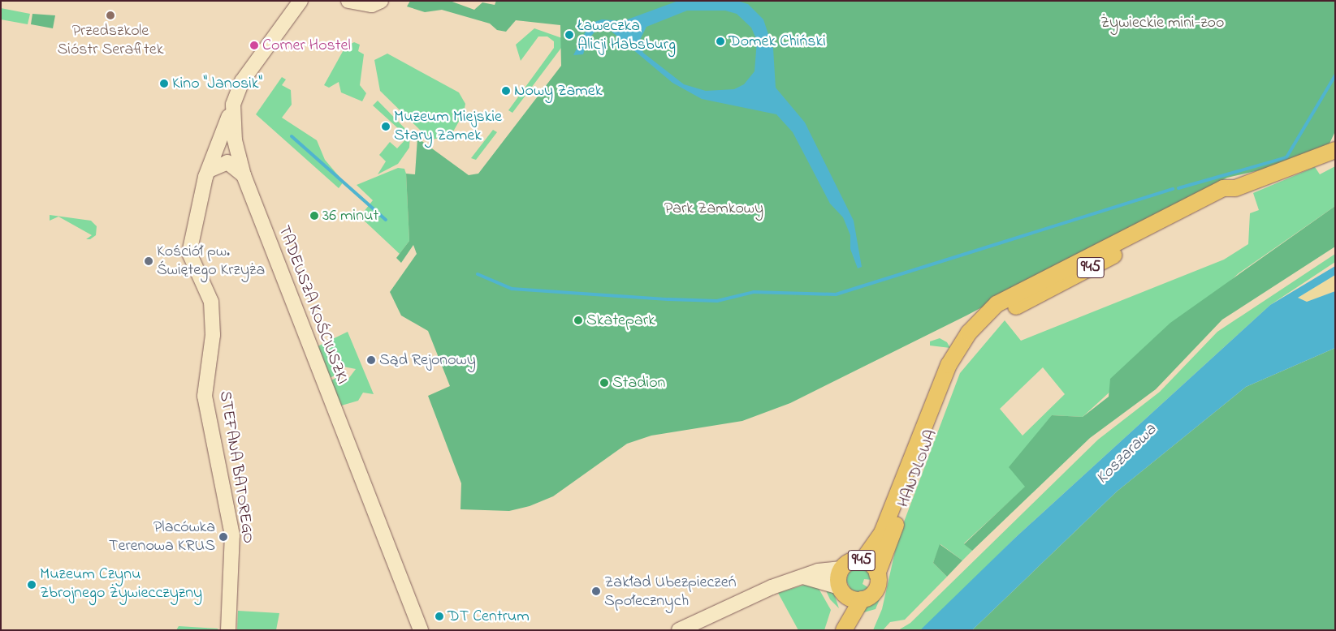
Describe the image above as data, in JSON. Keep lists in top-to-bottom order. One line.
{"streets":{"main road":["945","HANDLOWA"],"street":["TADEUSZA KOŚCIUSZKI","STEFANA BATOREGO"]},"crossings":[["945","HANDLOWA"],["TADEUSZA KOŚCIUSZKI","STEFANA BATOREGO"]],"water":["Koszarawa"],"parks":["Żywieckie mini-zoo","Park Zamkowy"],"places":["Przedszkole Sióstr Serafitek","Ławeczka Alicji Habsburg","Domek Chiński","Corner Hostel","Kino \"Janosik\"","Nowy Zamek","Muzeum Miejskie Stary Zamek","36 minut","Kościół pw. Świętego Krzyża","Skatepark","Sąd Rejonowy","Stadion","Placówka Terenowa KRUS","Muzeum Czynu Zbrojnego Żywiecczyzny","Zakład Ubezpieczeń Społecznych","DT Centrum"]}
